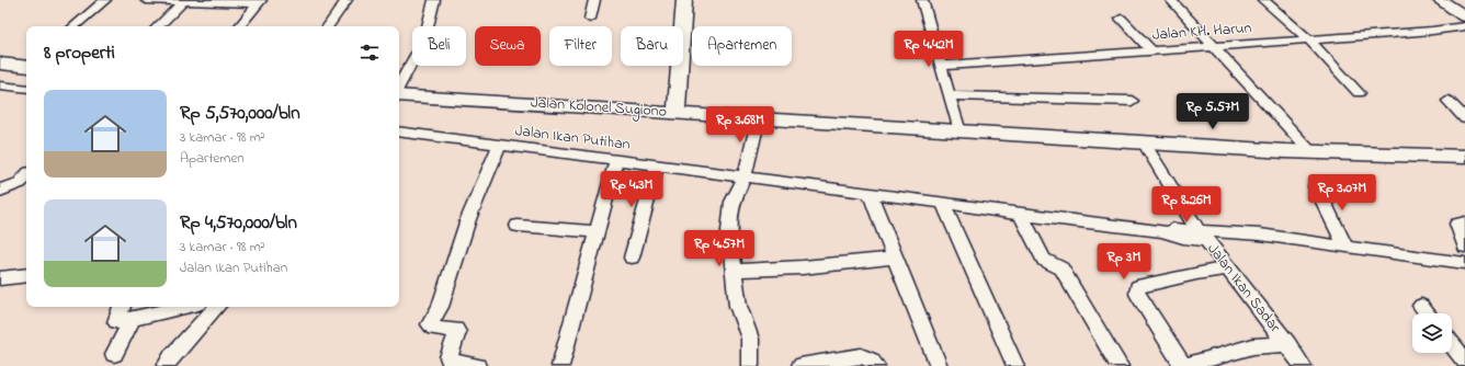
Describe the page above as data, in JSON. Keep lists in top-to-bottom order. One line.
{"streets":{"main road":["Jalan Kolonel Sugiono"],"street":["Jalan KH. Harun","Jalan Ikan Putihan","Jalan Ikan Sadar"]},"crossings":[["Jalan Kolonel Sugiono","Jalan Ikan Sadar"],["Jalan Ikan Putihan","Jalan Ikan Sadar"]],"page":{"chip":["Beli","Sewa","Filter","Baru","Apartemen"],"heading":"8 properti","price":["Rp 4.42M","Rp 5.57M","Rp 3.68M","Rp 4.3M","Rp 3.07M","Rp 8.26M","Rp 4.57M","Rp 3M"],"list":[{"name":"Rp 5,570,000/bln","note":"3 kamar · 98 m² · Apartemen"},{"name":"Rp 4,570,000/bln","note":"3 kamar · 98 m² · Jalan Ikan Putihan"}]}}
